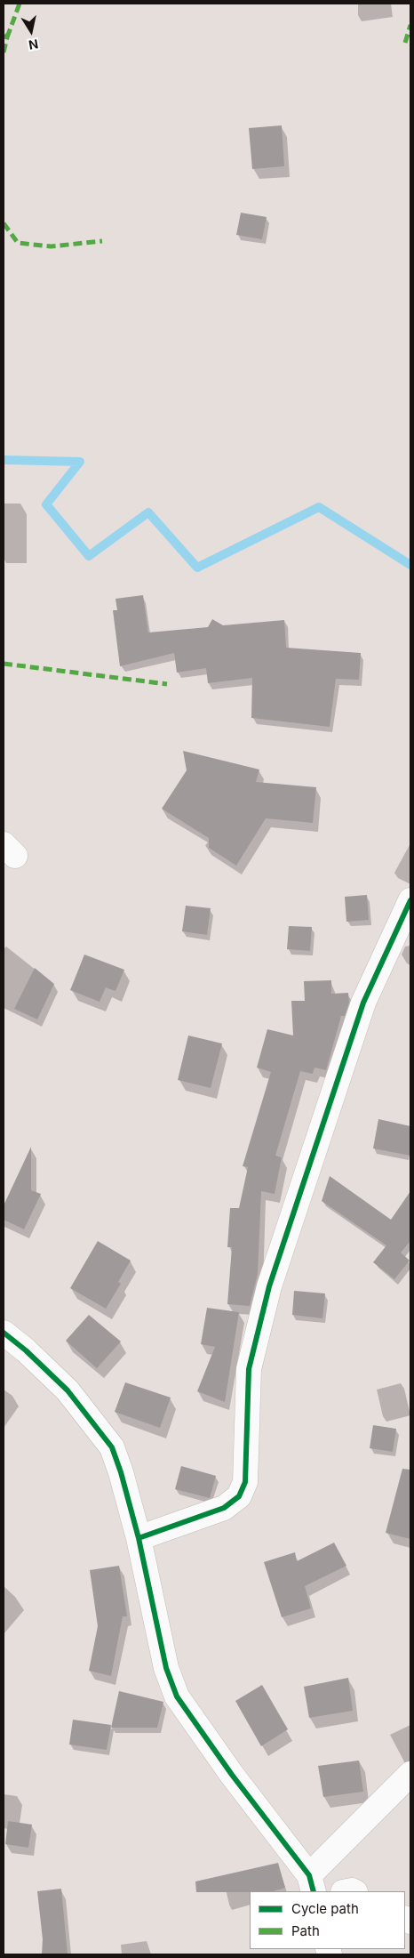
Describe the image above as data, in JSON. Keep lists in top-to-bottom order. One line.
{"legend":["Cycle path","Path"],"north":"bottom"}
